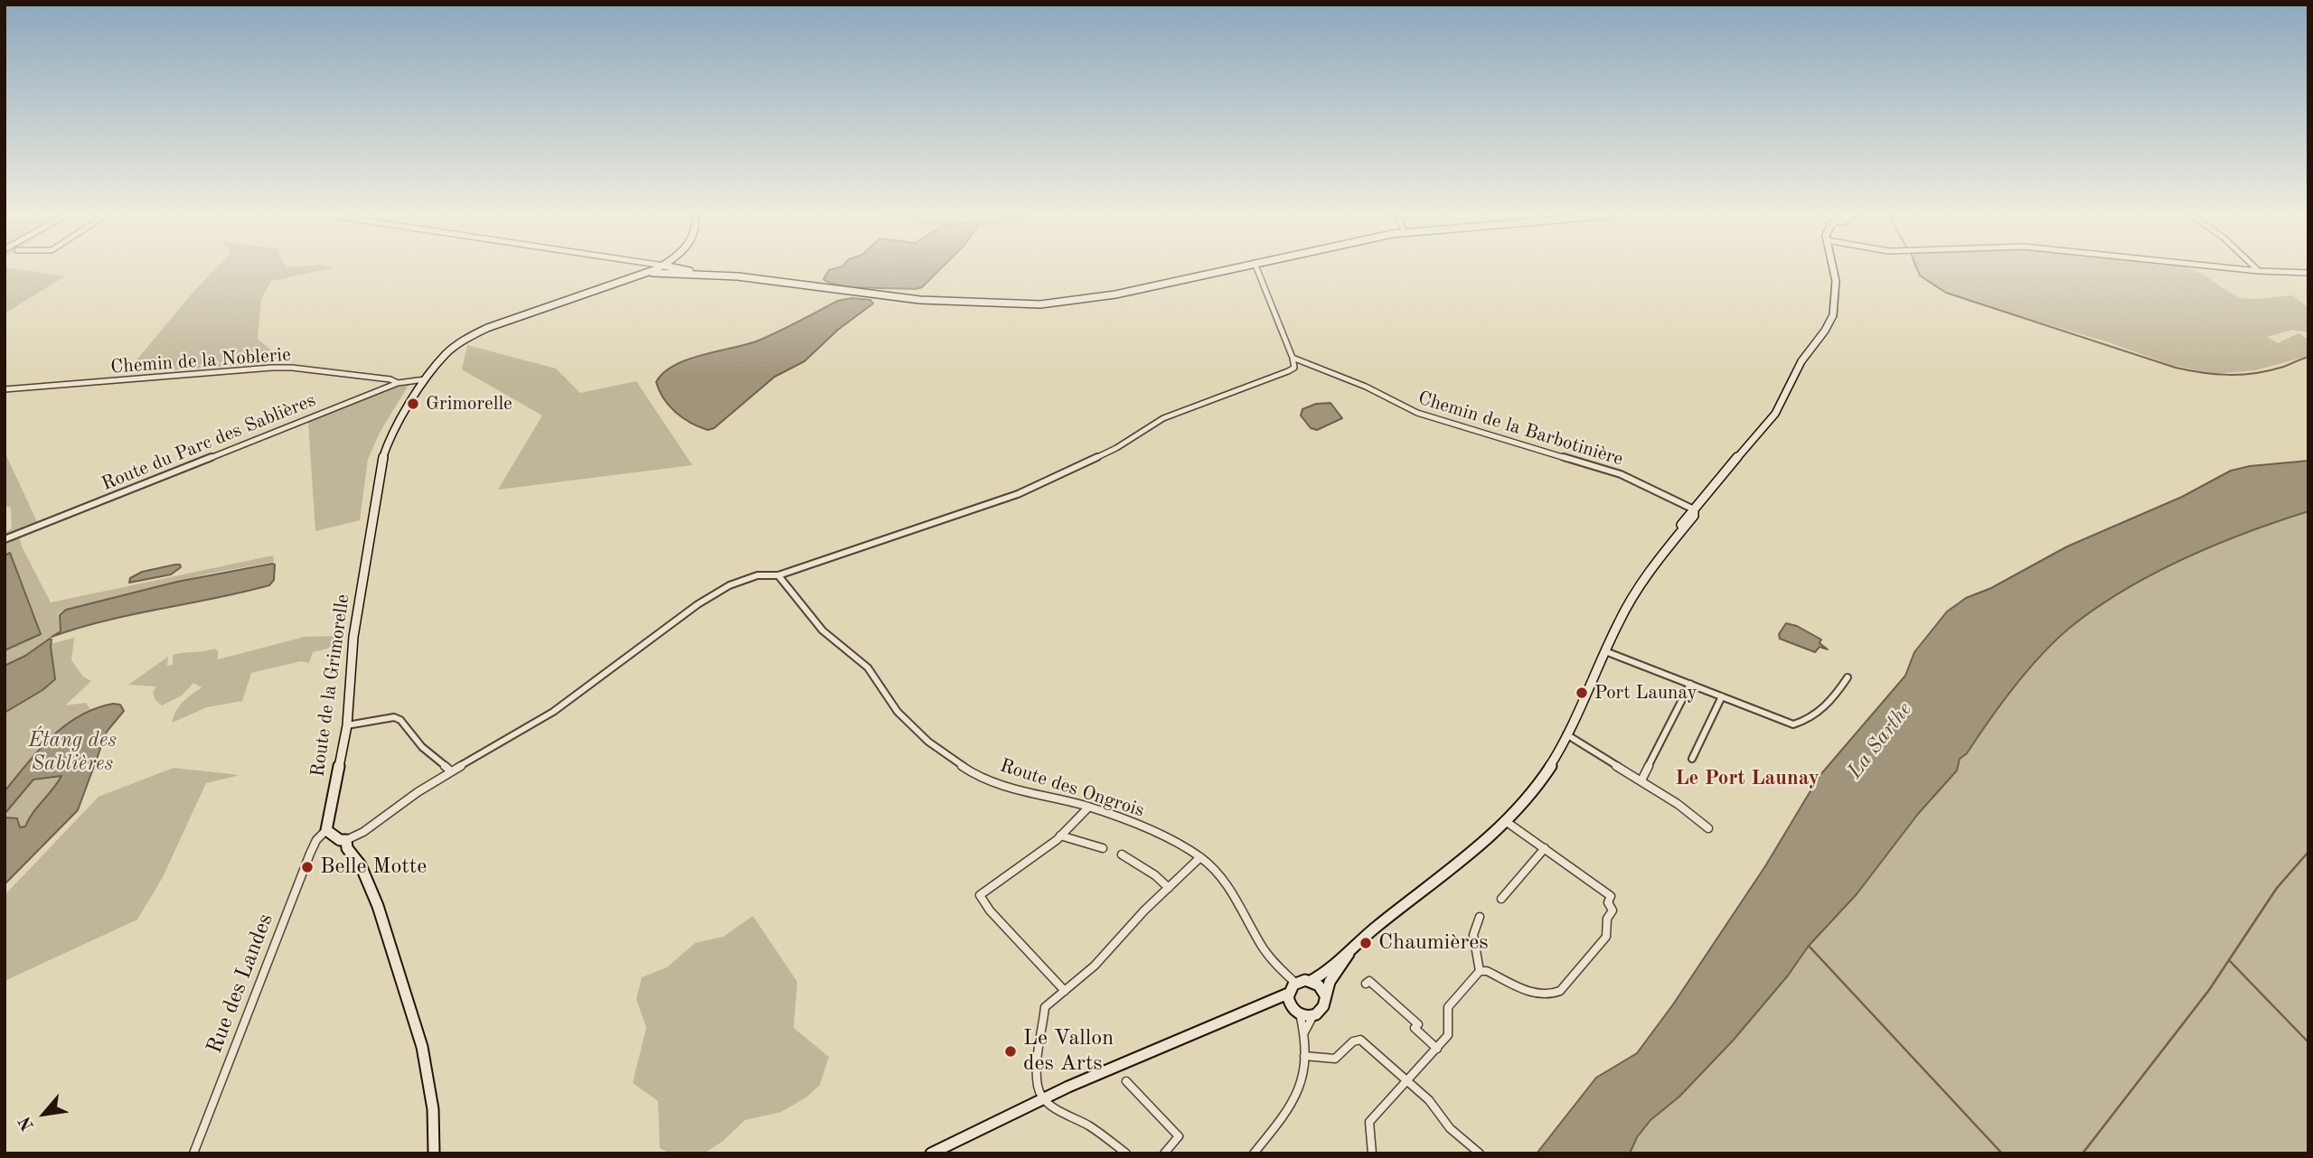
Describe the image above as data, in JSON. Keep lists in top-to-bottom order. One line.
{"streets":{"street":["Chemin de la Noblerie","Chemin de la Barbotinière","Route du Parc des Sablières","Route de la Grimorelle","Route des Ongrois","Rue des Landes"]},"crossings":[["Chemin de la Noblerie","Route du Parc des Sablières"],["Route du Parc des Sablières","Route de la Grimorelle"],["Route de la Grimorelle","Rue des Landes"]],"districts":["Le Port Launay"],"water":["Étang des Sablières","La Sarthe"],"places":["Grimorelle","Port Launay","Belle Motte","Chaumières","Le Vallon des Arts"],"north":"bottom left"}
